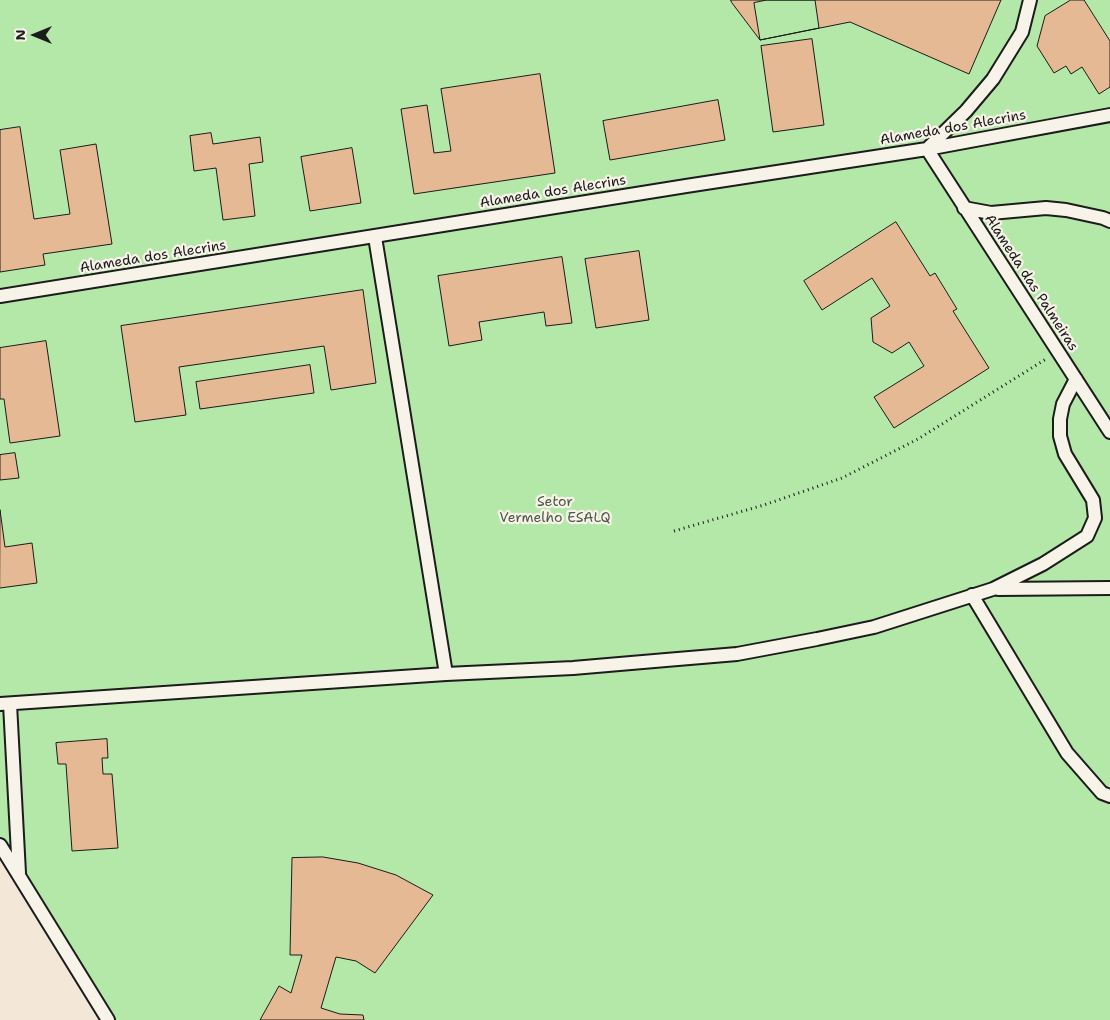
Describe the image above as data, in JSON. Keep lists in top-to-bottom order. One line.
{"streets":{"lane":["Alameda dos Alecrins","Alameda das Palmeiras"]},"crossings":[["Alameda dos Alecrins","Alameda das Palmeiras"]],"parks":["Setor Vermelho ESALQ"],"north":"left"}
